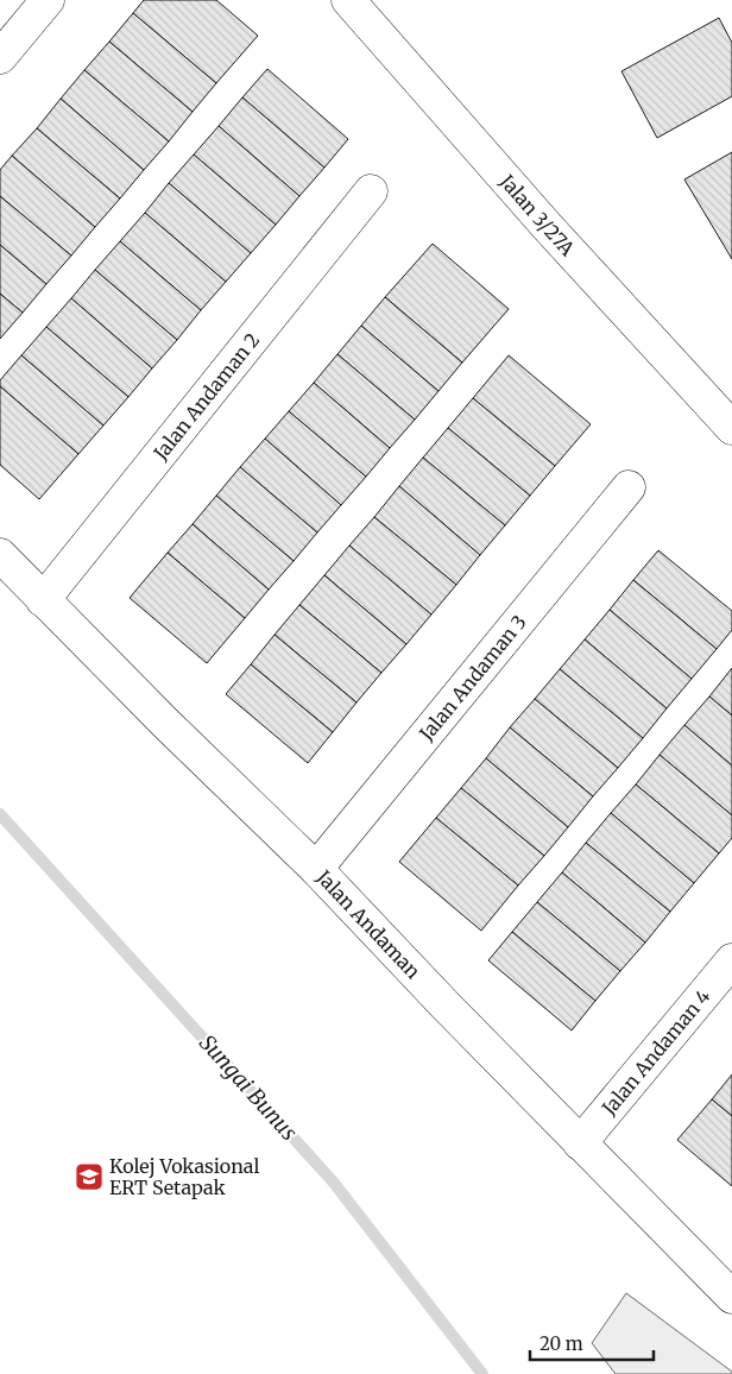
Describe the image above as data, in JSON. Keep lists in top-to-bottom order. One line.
{"streets":{"street":["Jalan 3/27A","Jalan Andaman 2","Jalan Andaman 3","Jalan Andaman","Jalan Andaman 4"]},"crossings":[["Jalan Andaman 2","Jalan Andaman"],["Jalan Andaman 3","Jalan Andaman"],["Jalan Andaman","Jalan Andaman 4"]],"water":["Sungai Bunus"],"places":{"school or university":["Kolej Vokasional ERT Setapak"]},"scale_bar":"20 m"}
